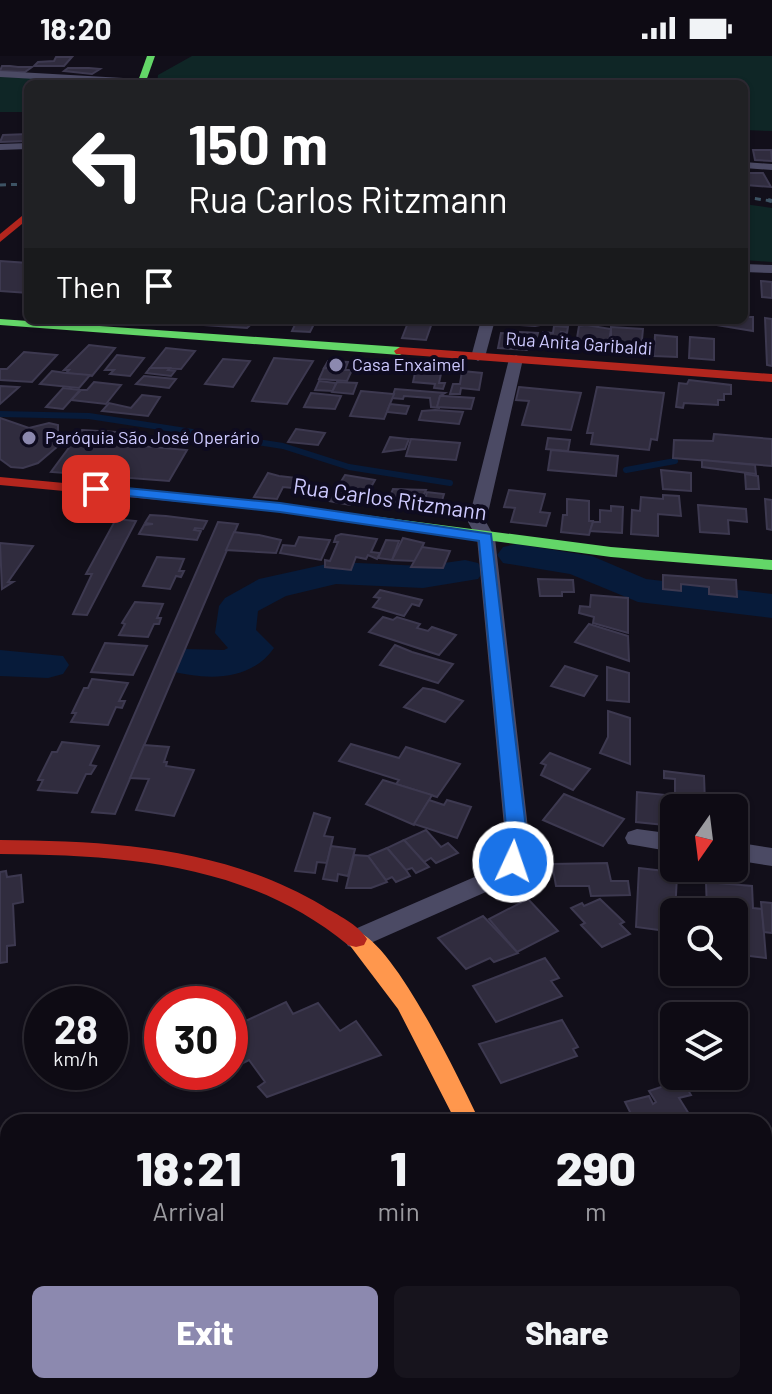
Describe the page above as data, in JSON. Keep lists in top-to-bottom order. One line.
{"streets":{"main road":["Rua Anita Garibaldi","Rua Carlos Ritzmann"]},"places":["Casa Enxaimel","Paróquia São José Operário"],"north":"bottom","page":{"status":"18:20","turn":["150 m","Rua Carlos Ritzmann"],"then":"Then","speed":"28 km/h","limit":"30","eta":["18:21","Arrival","1","min","290","m"],"buttons":["Exit","Share"]}}
